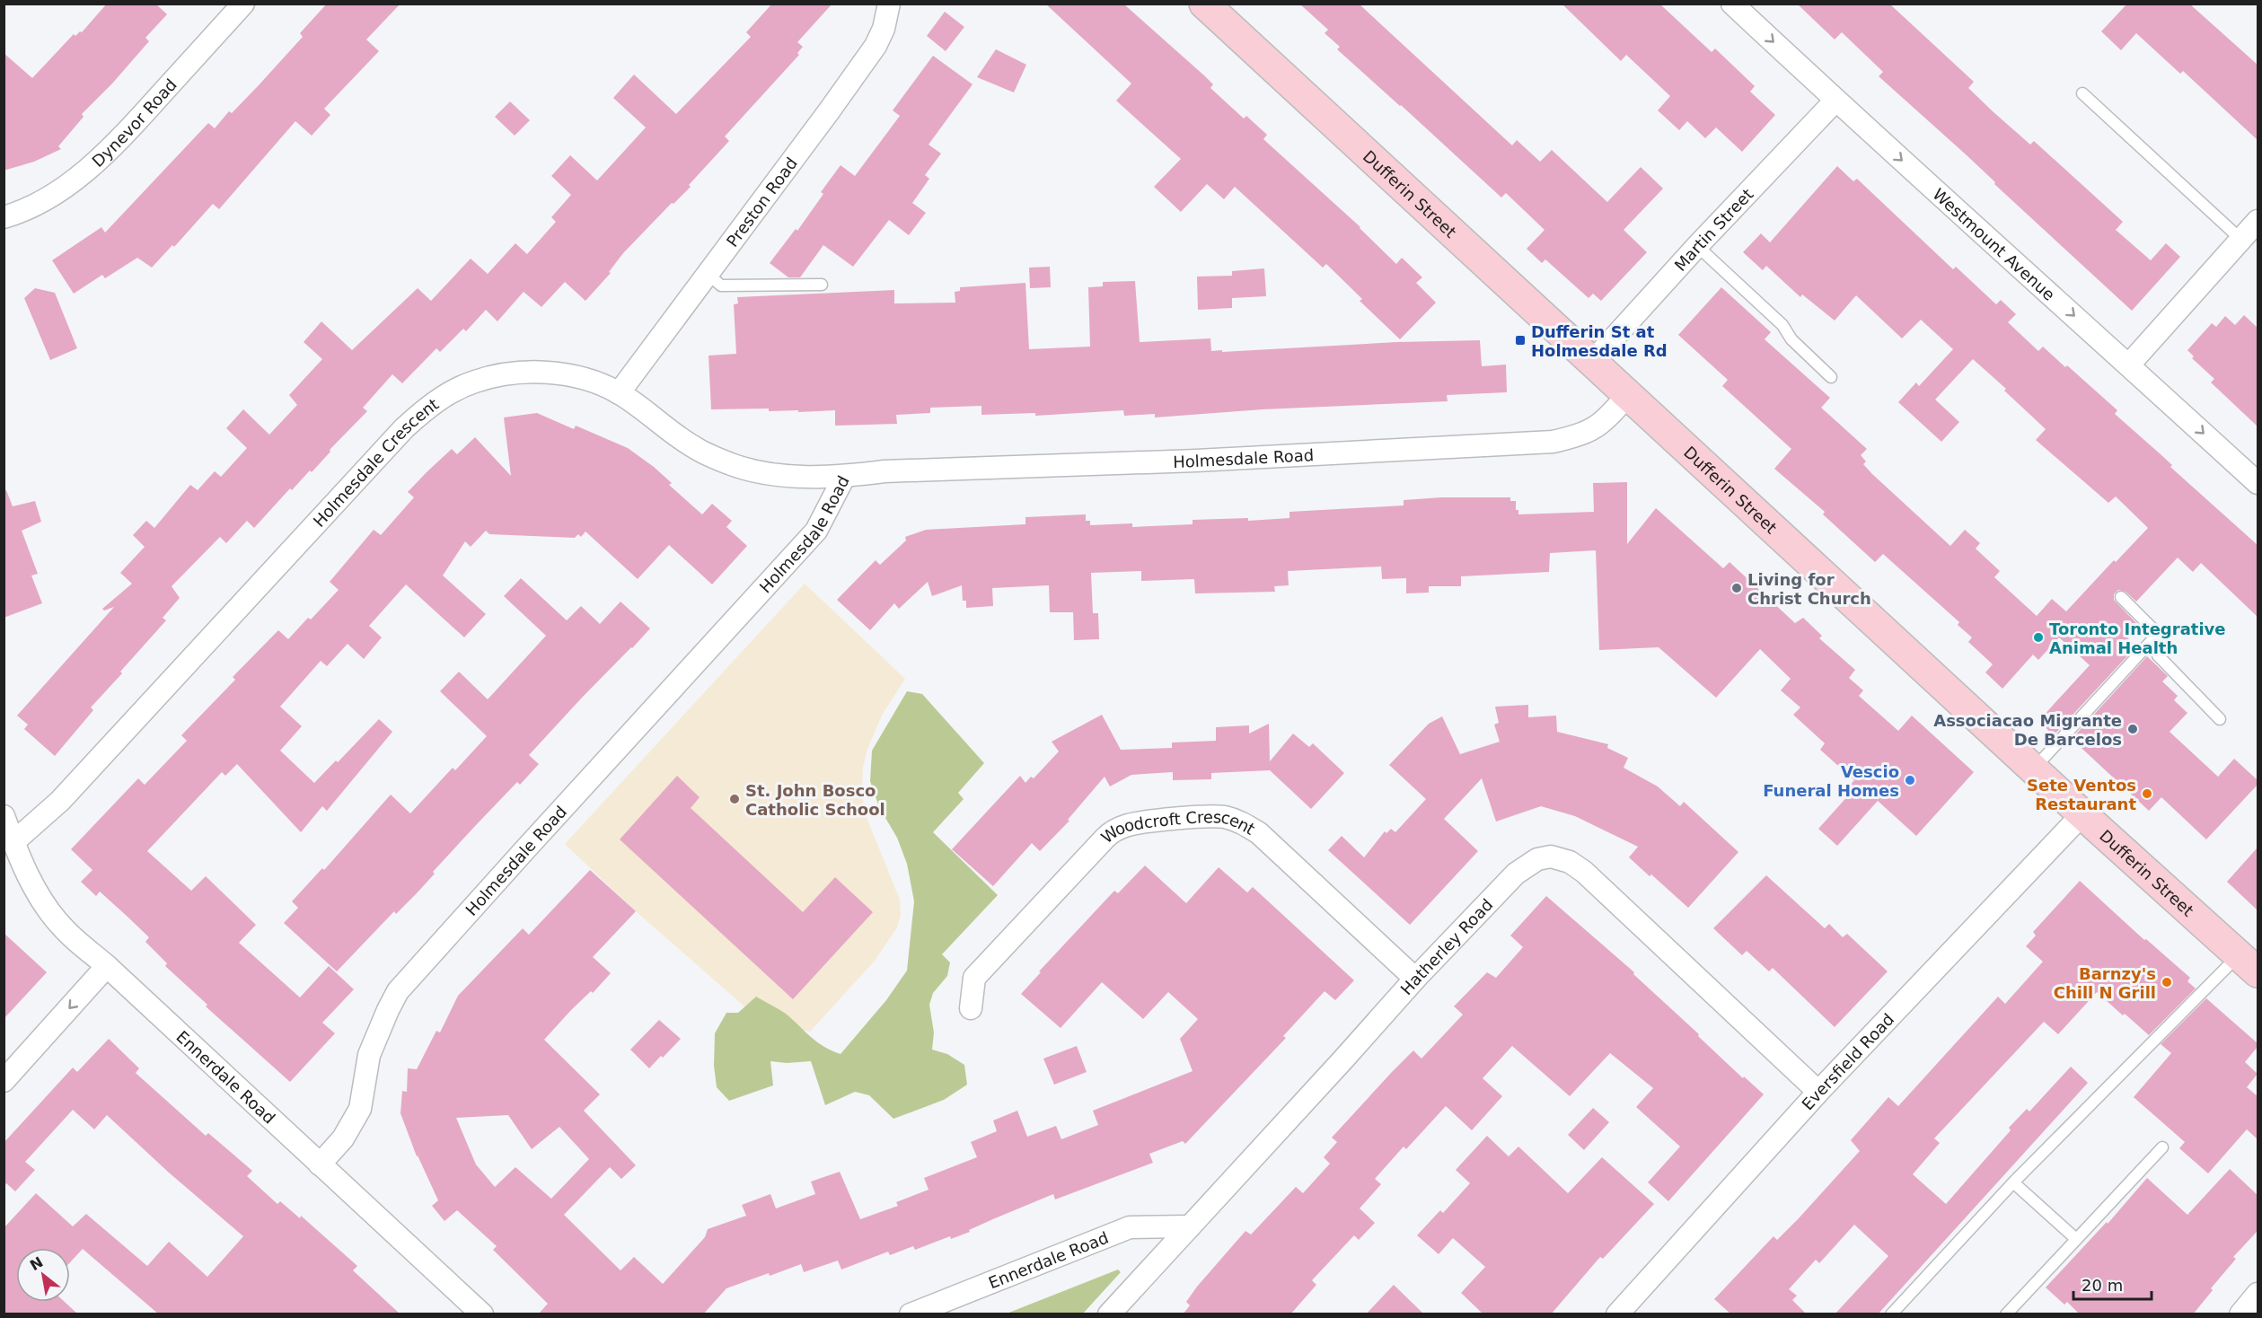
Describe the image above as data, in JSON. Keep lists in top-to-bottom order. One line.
{"streets":{"main road":["Dufferin Street"],"street":["Dynevor Road","Preston Road","Martin Street","Westmount Avenue","Holmesdale Road","Holmesdale Crescent","Woodcroft Crescent","Hatherley Road","Eversfield Road","Ennerdale Road"]},"crossings":[["Dufferin Street","Martin Street"],["Dufferin Street","Holmesdale Road"],["Dufferin Street","Eversfield Road"],["Preston Road","Holmesdale Crescent"],["Martin Street","Westmount Avenue"],["Holmesdale Road","Holmesdale Crescent"],["Holmesdale Road","Ennerdale Road"],["Holmesdale Crescent","Ennerdale Road"],["Woodcroft Crescent","Hatherley Road"],["Hatherley Road","Eversfield Road"],["Hatherley Road","Ennerdale Road"]],"one_way":["Westmount Avenue"],"places":{"transit":["Dufferin St at Holmesdale Rd"],"other":["Living for Christ Church","Toronto Integrative Animal Health","Associacao Migrante De Barcelos","Vescio Funeral Homes","Sete Ventos Restaurant","St. John Bosco Catholic School","Barnzy's Chill N Grill"]},"scale_bar":"20 m","north":"top left"}
